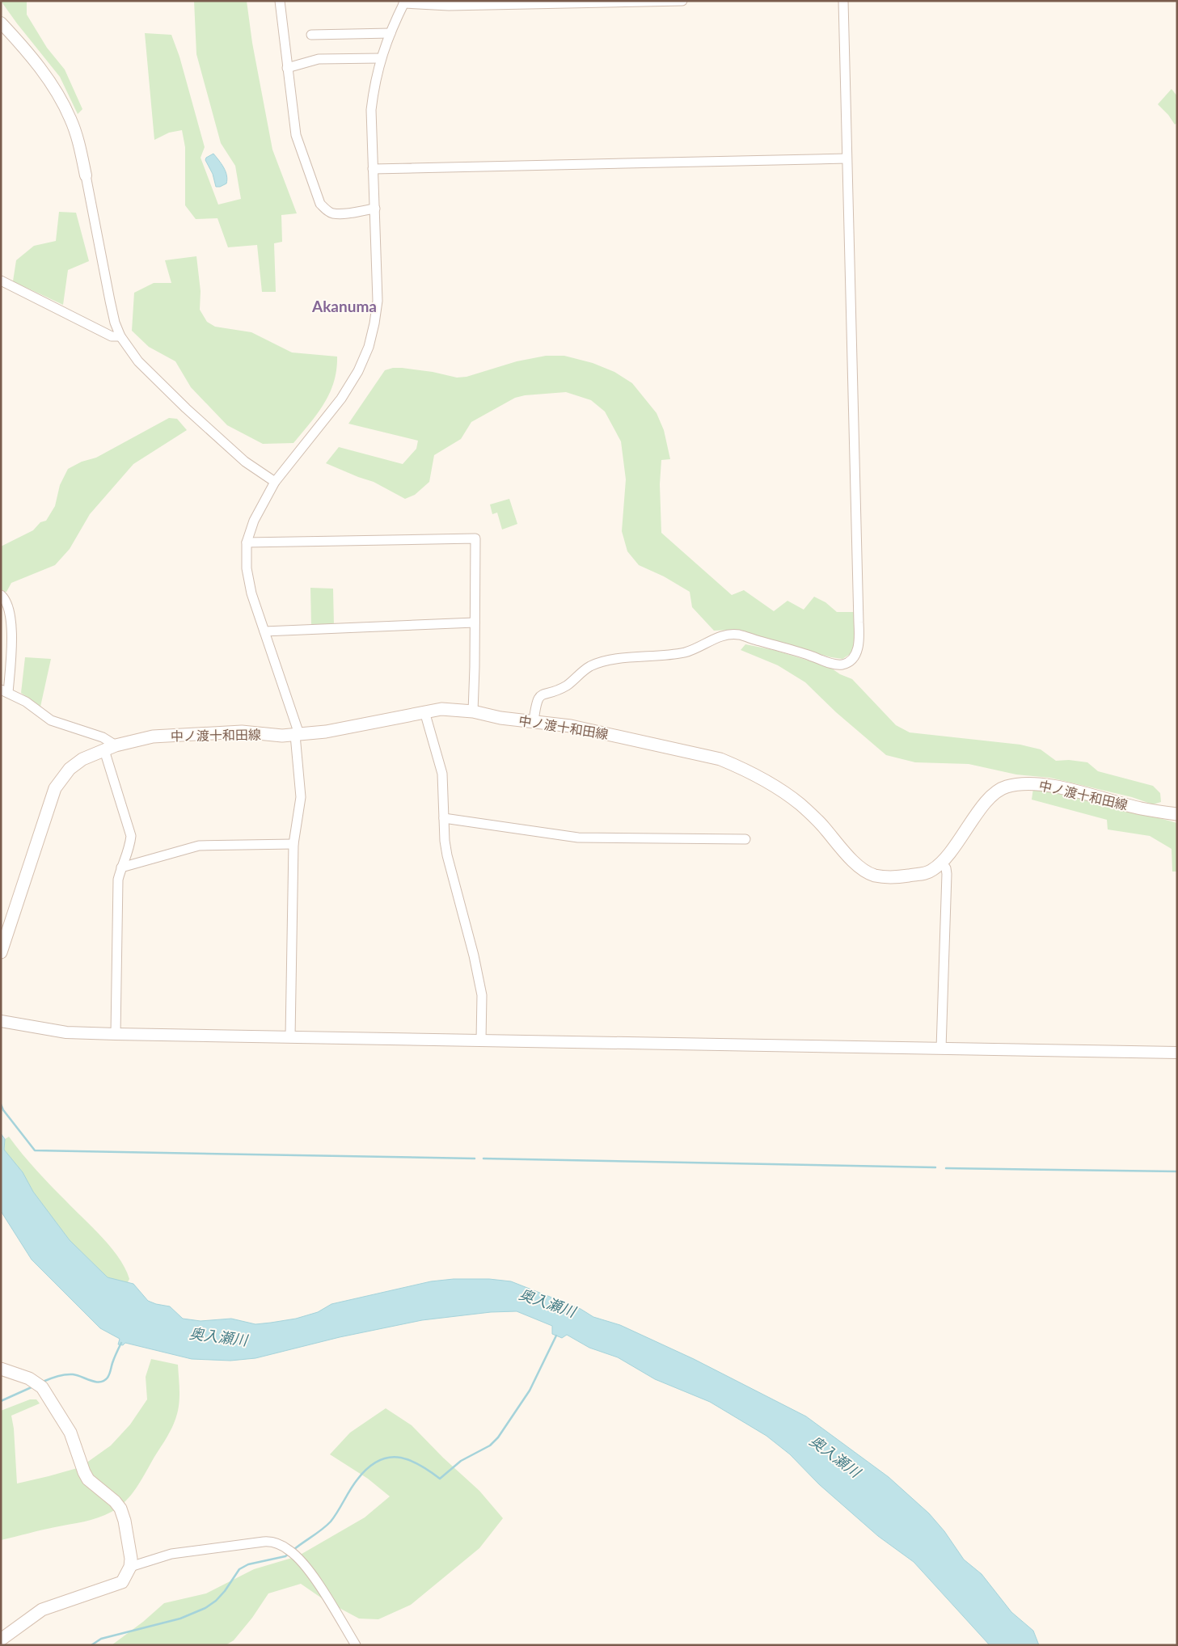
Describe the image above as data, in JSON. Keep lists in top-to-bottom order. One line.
{"streets":{"main road":["中ノ渡十和田線"]},"districts":["Akanuma"],"water":["奥入瀬川"]}
